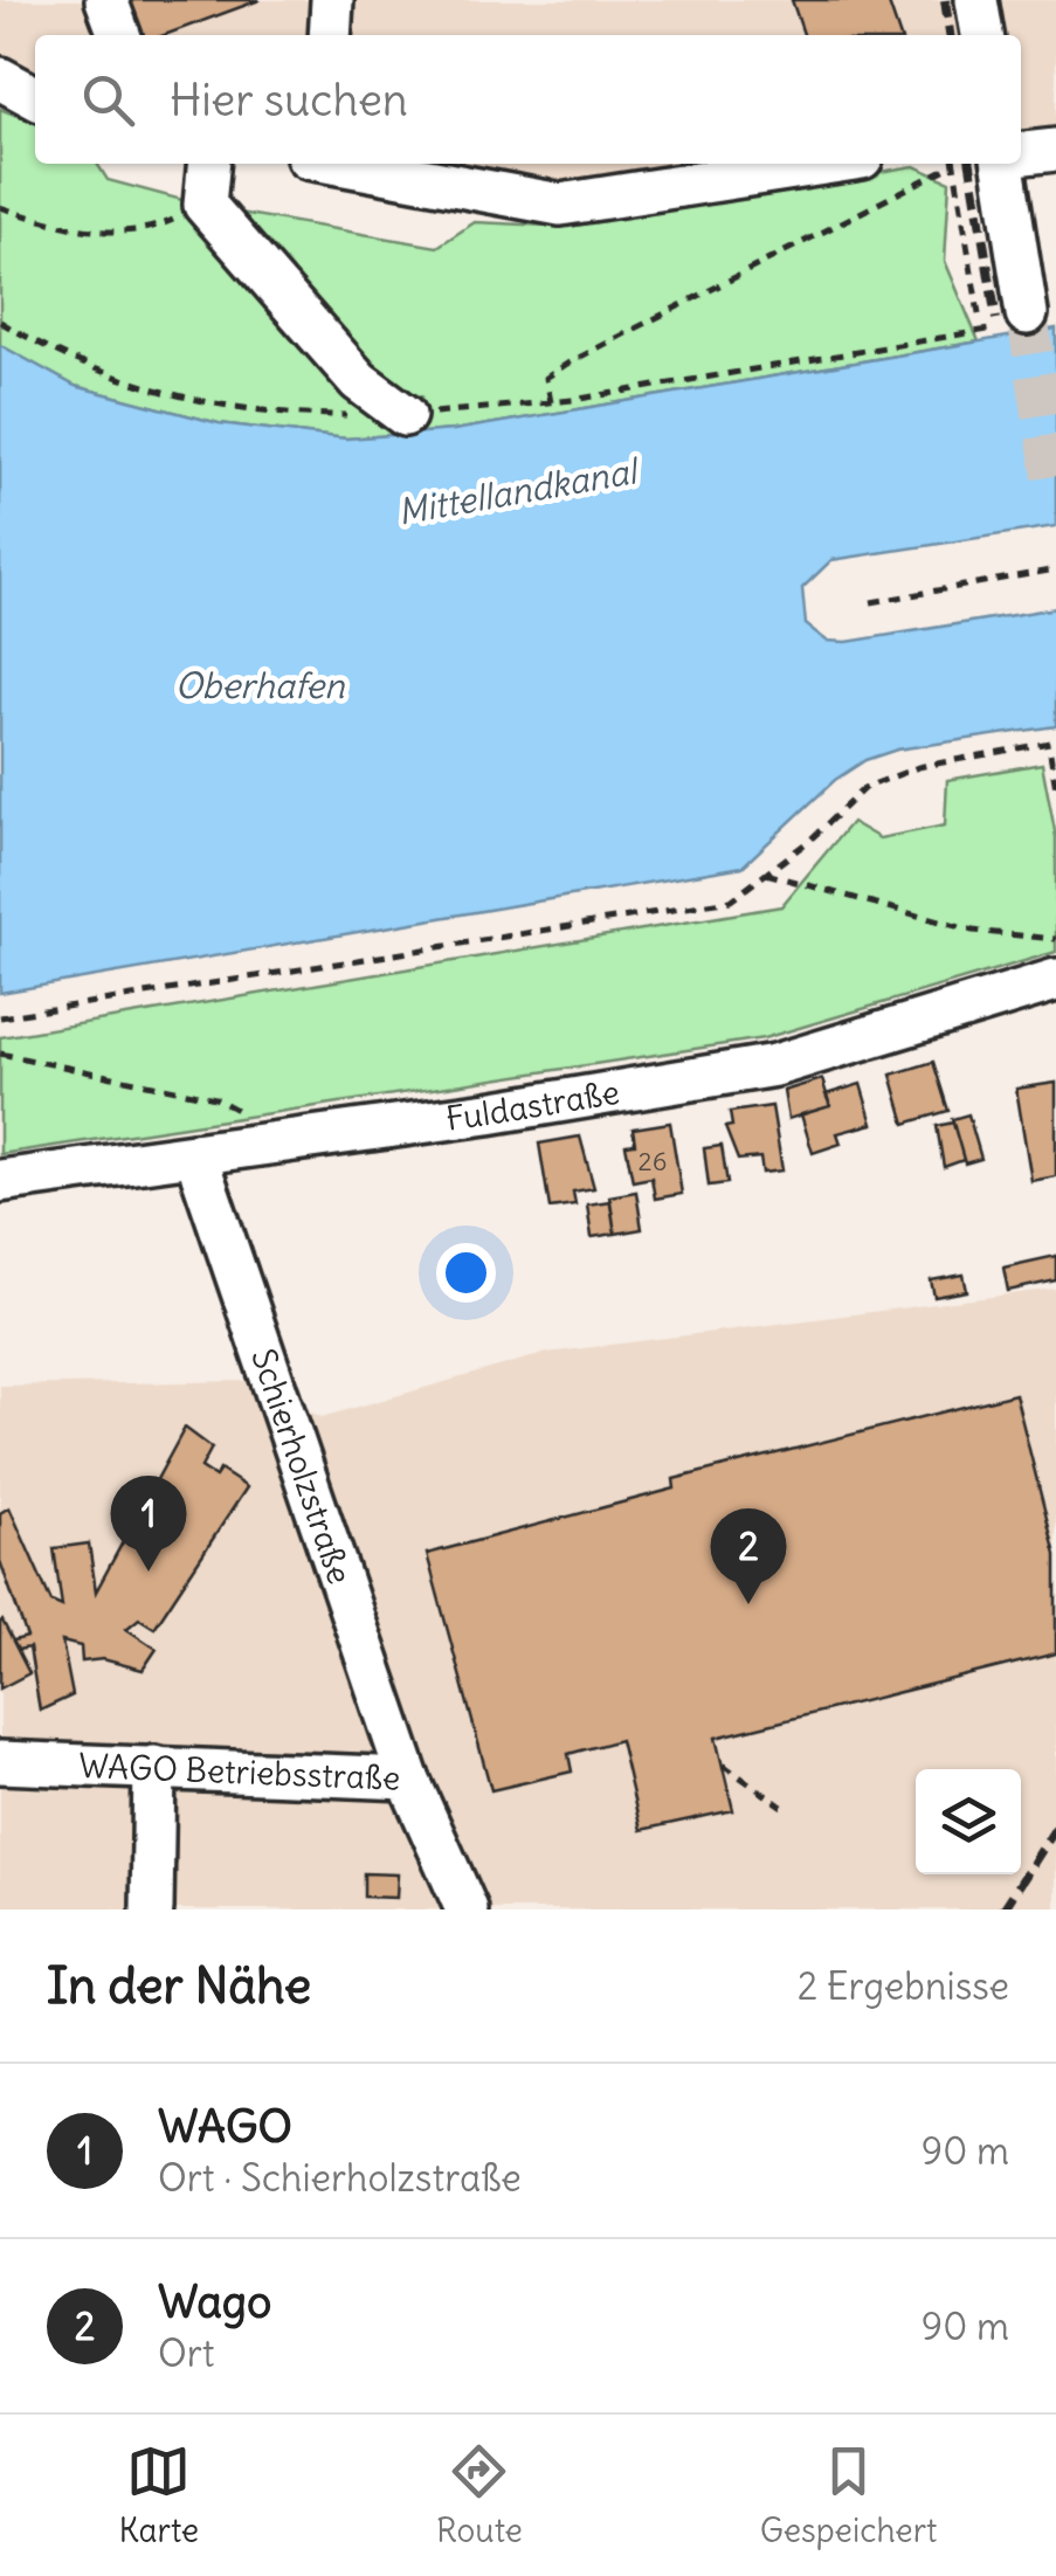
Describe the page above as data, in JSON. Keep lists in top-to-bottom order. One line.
{"streets":{"street":["Fuldastraße","Schierholzstraße","WAGO Betriebsstraße"]},"crossings":[["Fuldastraße","Schierholzstraße"],["Schierholzstraße","WAGO Betriebsstraße"]],"water":["Mittellandkanal","Oberhafen"],"house_numbers":["26"],"page":{"search":"Hier suchen","pins":["1","2"],"heading":["In der Nähe","2 Ergebnisse"],"list":[{"mark":"1","name":"WAGO","note":"Ort · Schierholzstraße","value":"90 m"},{"mark":"2","name":"Wago","note":"Ort","value":"90 m"}],"nav":["Karte","Route","Gespeichert"]}}
